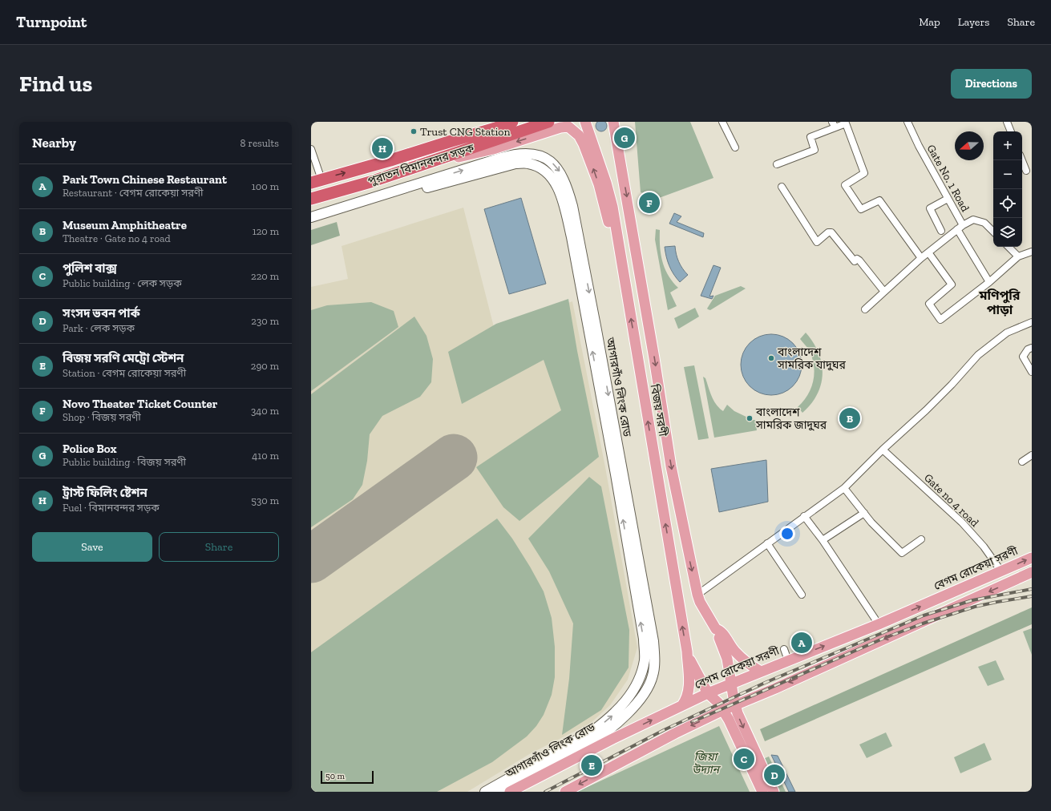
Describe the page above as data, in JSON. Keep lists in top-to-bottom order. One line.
{"streets":{"highway":["পুরাতন বিমানবন্দর সড়ক"],"main road":["আগারগাঁও লিংক রোড","বিজয় সরণী","বেগম রোকেয়া সরণী"],"street":["Gate No. 1 Road","Gate no 4 road"]},"crossings":[["বিজয় সরণী","বেগম রোকেয়া সরণী"],["Gate no 4 road","বেগম রোকেয়া সরণী"]],"districts":["মণিপুরি পাড়া"],"parks":["জিয়া উদ্যান"],"places":["Trust CNG Station","বাংলাদেশ সামরিক যাদুঘর","বাংলাদেশ সামরিক জাদুঘর"],"scale_bar":"50 m","north":"left","page":{"header":"Turnpoint","nav":["Map","Layers","Share"],"buttons":["Directions",["Save","Share"]],"title":"Find us","heading":["Nearby","8 results"],"pins":["G","H","F","B","A","C","E","D"],"map_buttons":["+","−"],"list":[{"mark":"A","name":"Park Town Chinese Restaurant","note":"Restaurant · বেগম রোকেয়া সরণী","value":"100 m"},{"mark":"B","name":"Museum Amphitheatre","note":"Theatre · Gate no 4 road","value":"120 m"},{"mark":"C","name":"পুলিশ বাক্স","note":"Public building · লেক সড়ক","value":"220 m"},{"mark":"D","name":"সংসদ ভবন পার্ক","note":"Park · লেক সড়ক","value":"230 m"},{"mark":"E","name":"বিজয় সরণি মেট্রো স্টেশন","note":"Station · বেগম রোকেয়া সরণী","value":"290 m"},{"mark":"F","name":"Novo Theater Ticket Counter","note":"Shop · বিজয় সরণী","value":"340 m"},{"mark":"G","name":"Police Box","note":"Public building · বিজয় সরণী","value":"410 m"},{"mark":"H","name":"ট্রাস্ট ফিলিং ষ্টেশন","note":"Fuel · বিমানবন্দর সড়ক","value":"530 m"}],"scale":"50 m"}}
